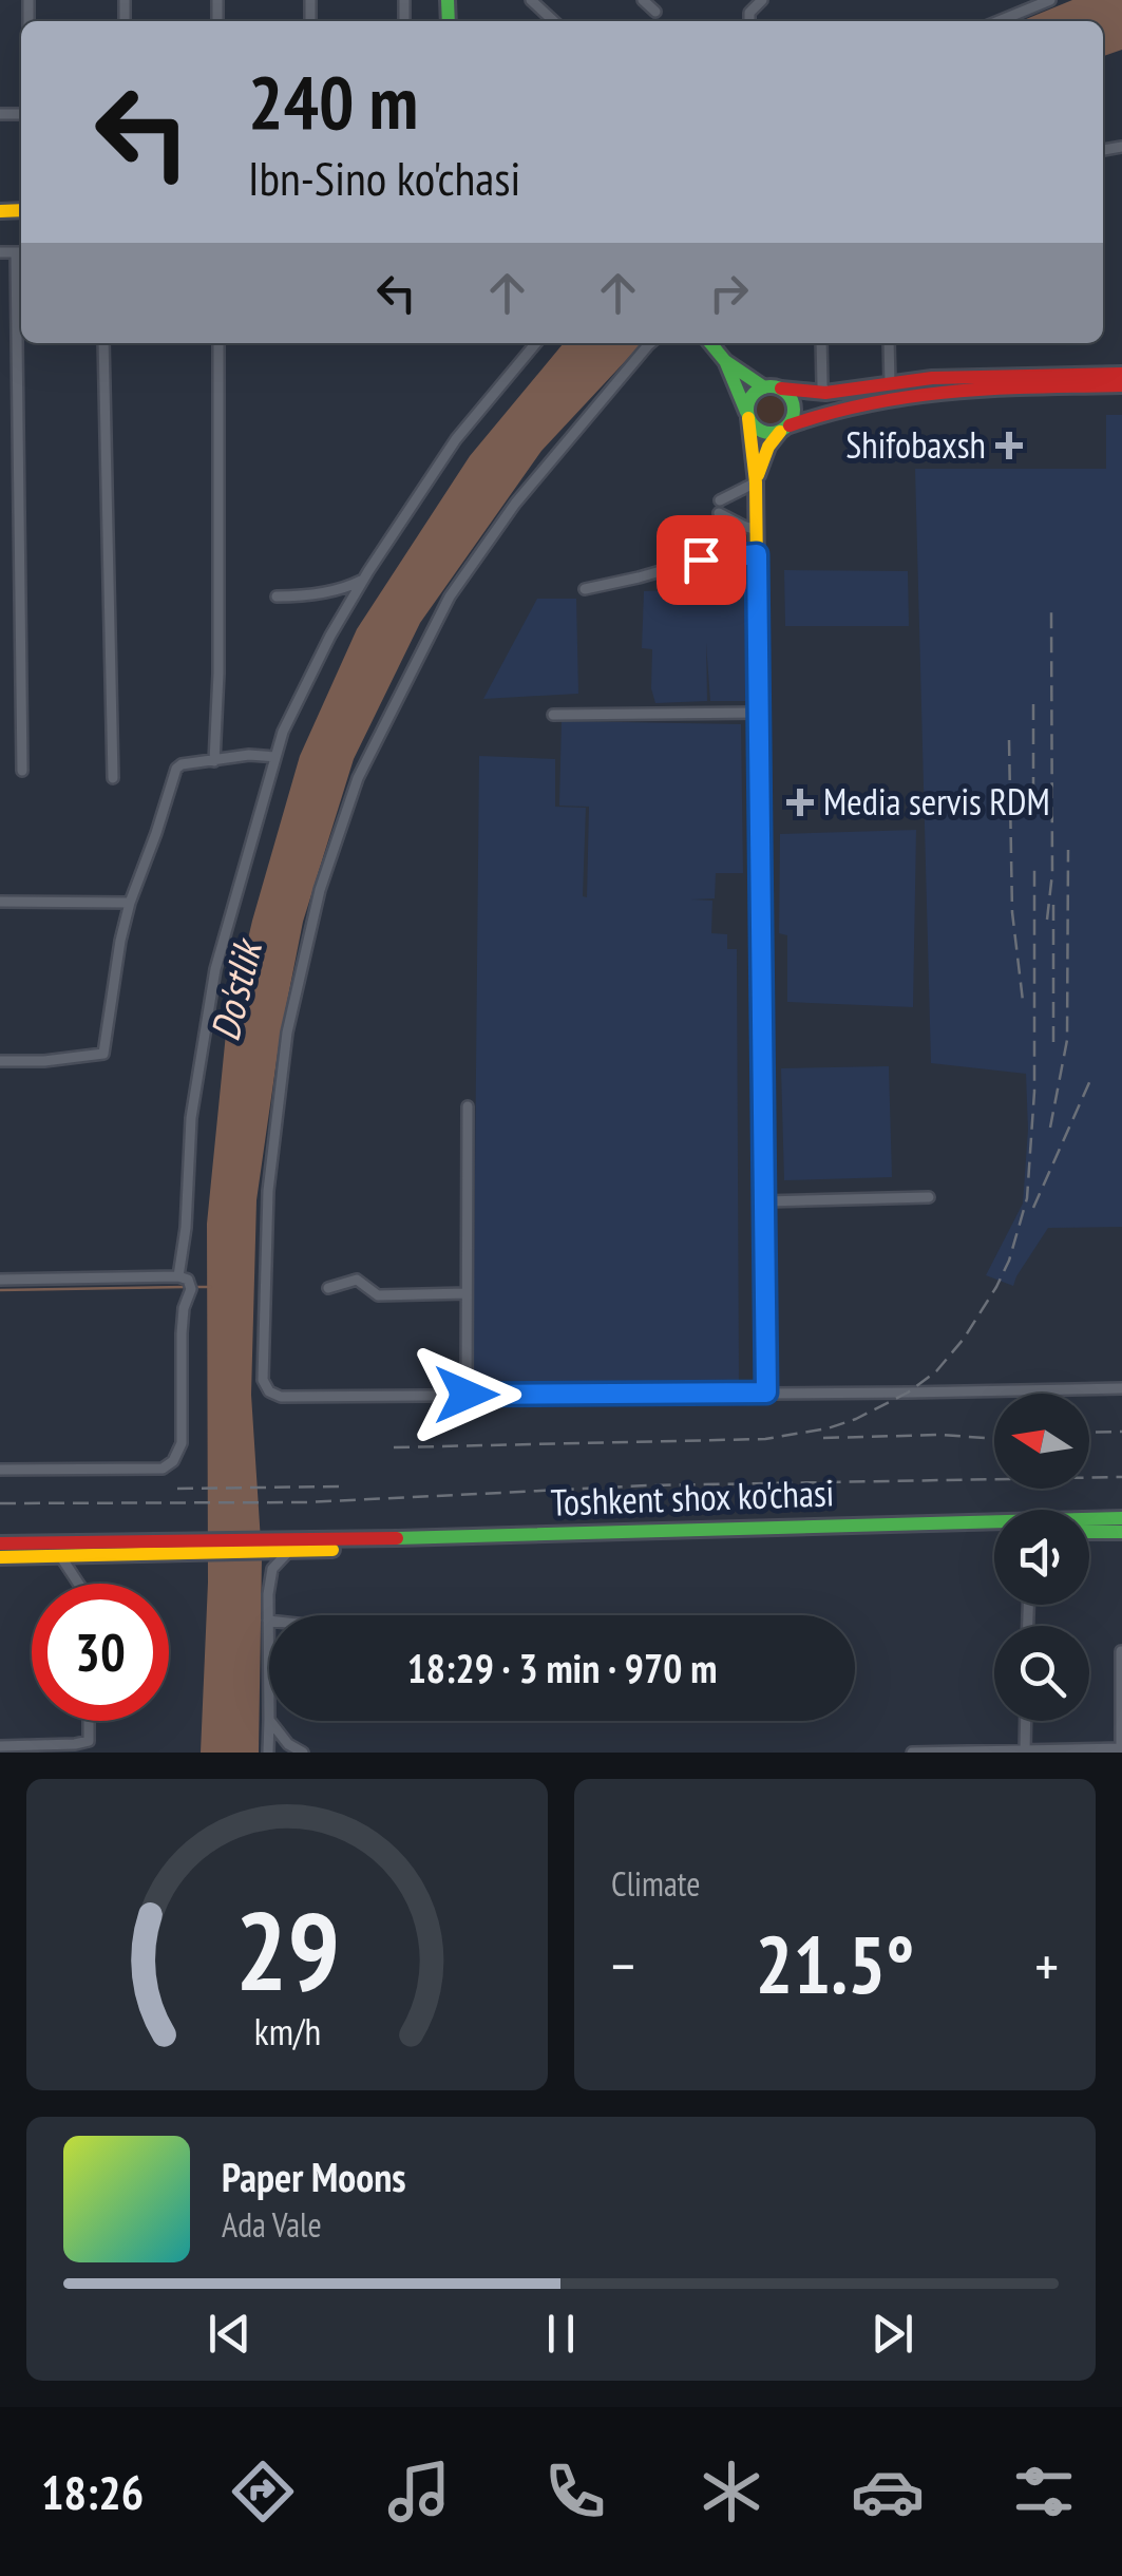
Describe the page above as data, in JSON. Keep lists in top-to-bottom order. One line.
{"streets":{"main road":["Toshkent shox ko'chasi"]},"water":["Do'stlik"],"places":{"health":["Shifobaxsh","Media servis RDM"]},"north":"left","page":{"turn":["240 m","Ibn-Sino ko'chasi"],"limit":"30","trip":"18:29 · 3 min · 970 m","tile":"Climate","heat":["−","21.5°","+"],"song":["Paper Moons","Ada Vale"],"tabs":"18:26","gauge":["29","km/h"]}}
